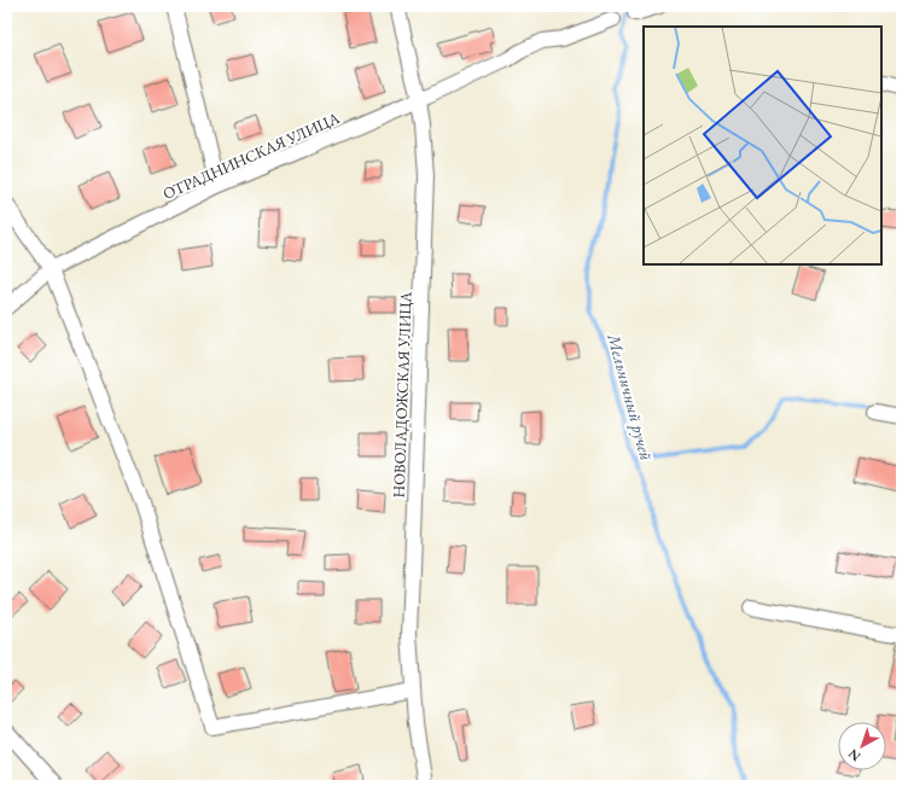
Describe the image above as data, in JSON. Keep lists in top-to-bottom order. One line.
{"streets":{"street":["ОТРАДНИНСКАЯ УЛИЦА","НОВОЛАДОЖСКАЯ УЛИЦА"]},"crossings":[["ОТРАДНИНСКАЯ УЛИЦА","НОВОЛАДОЖСКАЯ УЛИЦА"]],"water":["Мельничный ручей"],"north":"bottom left"}
